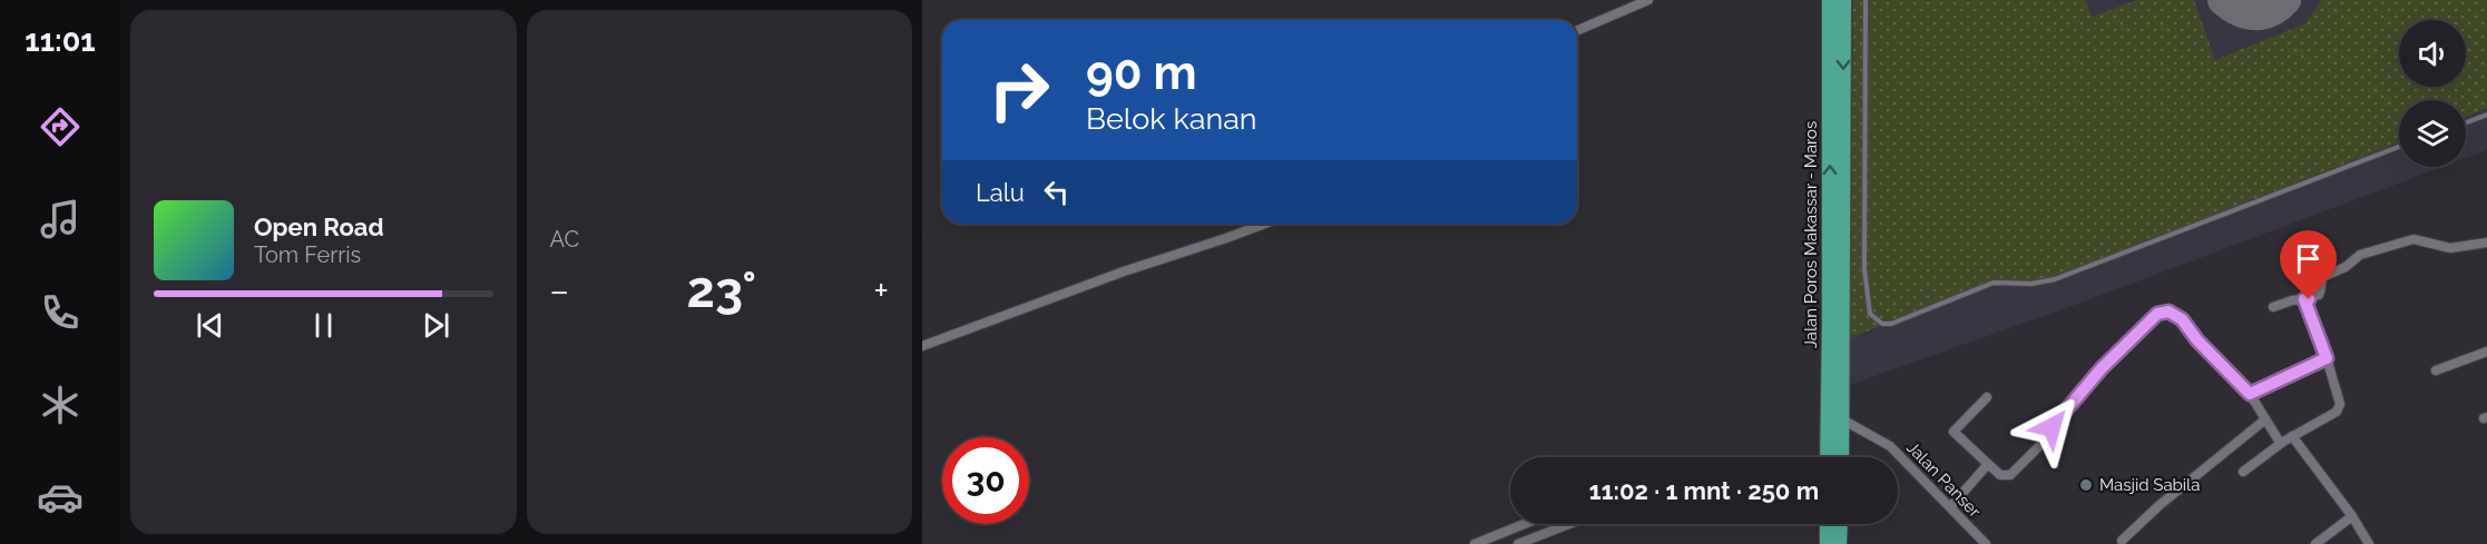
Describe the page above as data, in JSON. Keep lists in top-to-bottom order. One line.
{"streets":{"highway":["Jalan Poros Makassar - Maros"],"street":["Jalan Panser"]},"crossings":[["Jalan Poros Makassar - Maros","Jalan Panser"]],"places":["Masjid Sabila"],"page":{"tabs":"11:01","tile":"AC","turn":["90 m","Belok kanan"],"then":"Lalu","song":["Open Road","Tom Ferris"],"heat":["−","23°","+"],"limit":"30","trip":"11:02 · 1 mnt · 250 m"}}
